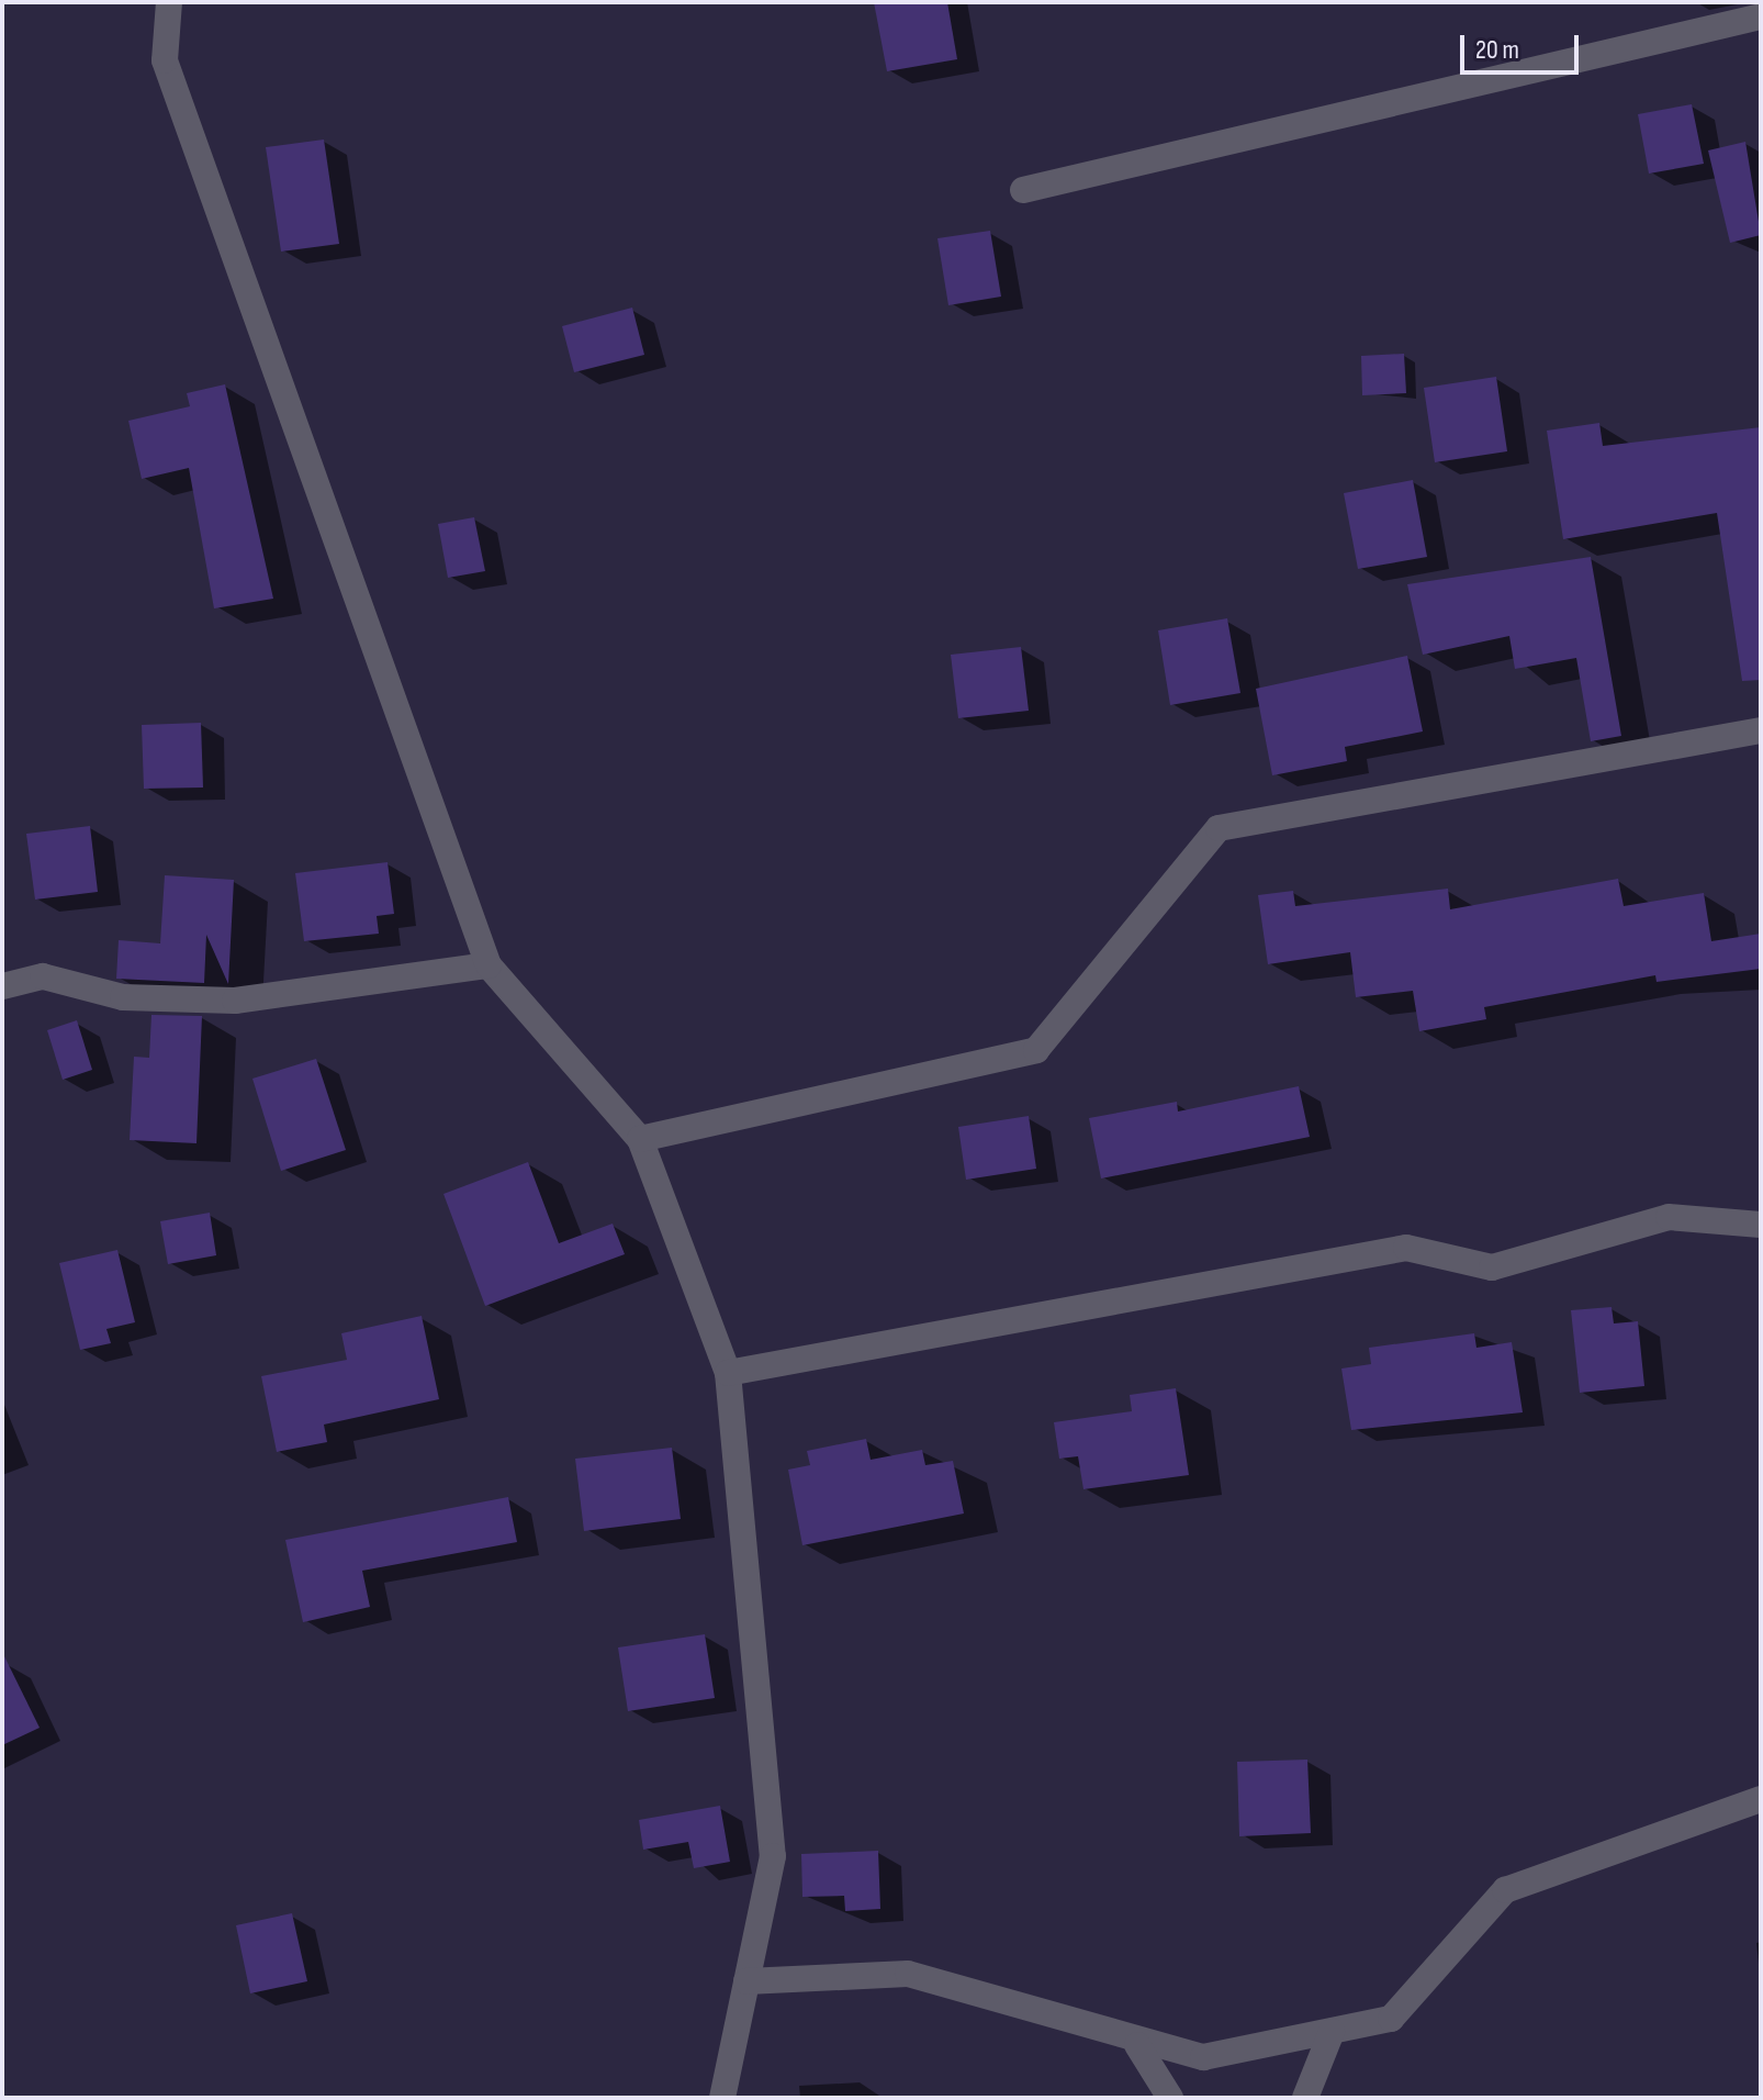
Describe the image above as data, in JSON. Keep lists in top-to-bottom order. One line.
{"scale_bar":"20 m"}
